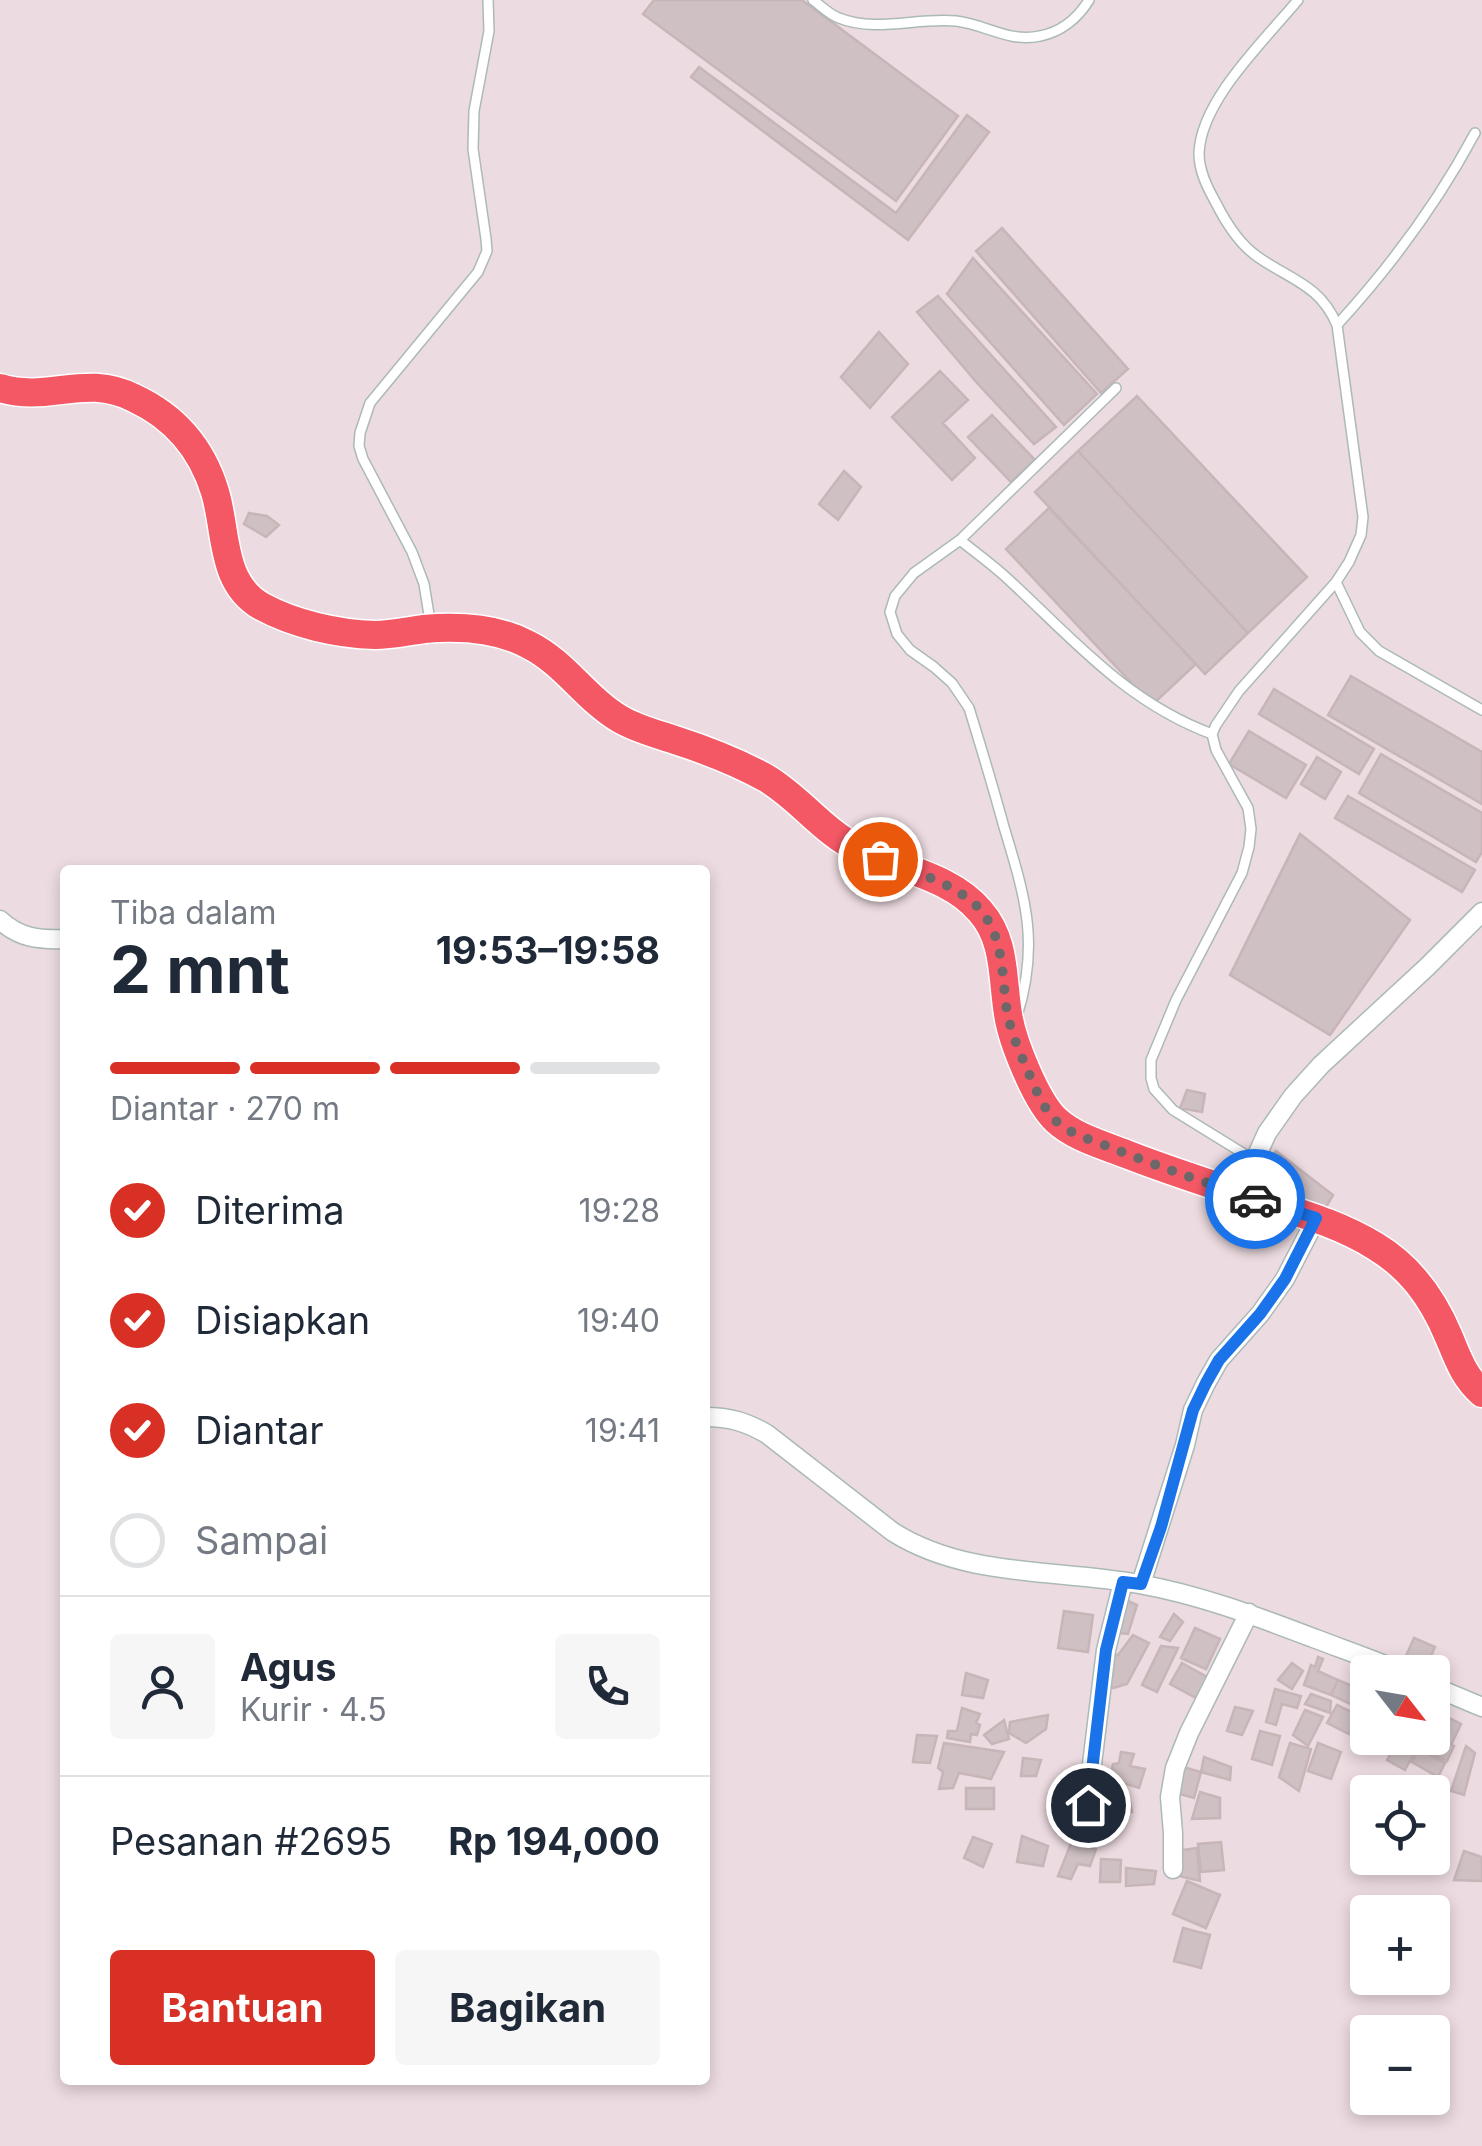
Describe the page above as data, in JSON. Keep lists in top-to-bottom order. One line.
{"north":"bottom right","page":{"heading":["2 mnt","Tiba dalam","19:53–19:58"],"panel":["Agus","Kurir · 4.5","Pesanan #2695","Rp 194,000"],"bar":"Diantar · 270 m","list":[["Diterima","19:28"],["Disiapkan","19:40"],["Diantar","19:41"],"Sampai"],"map_buttons":["+","−"],"buttons":["Bantuan","Bagikan"]}}
